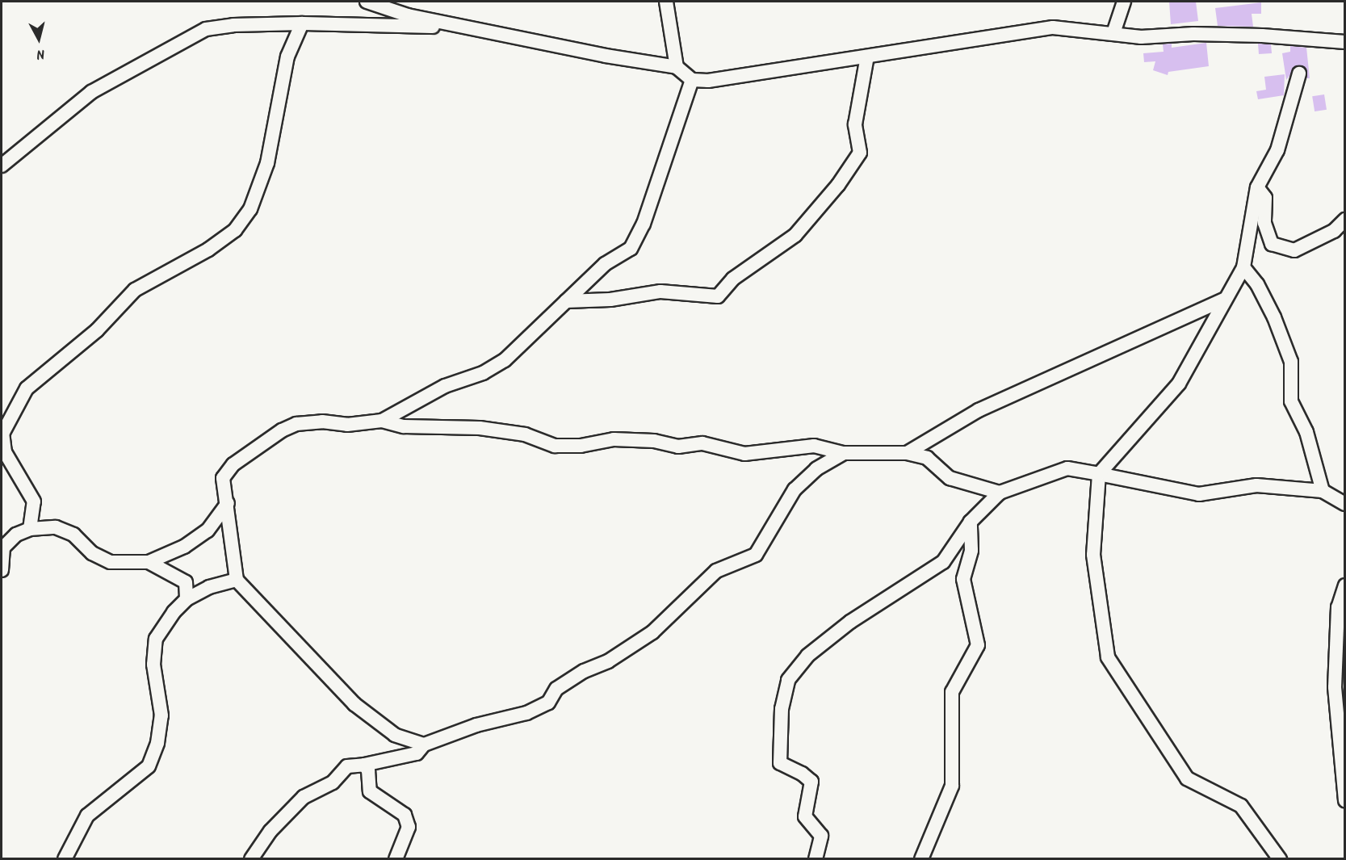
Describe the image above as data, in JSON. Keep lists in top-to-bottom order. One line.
{"north":"bottom"}
